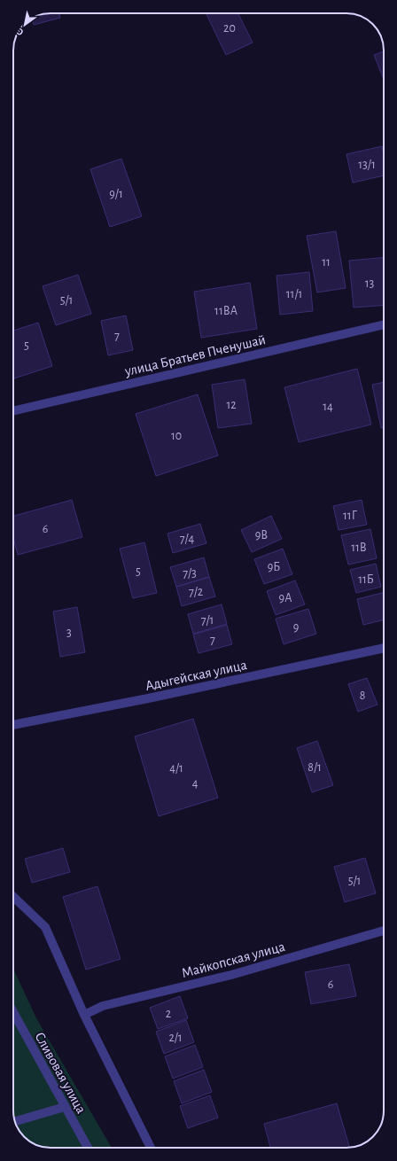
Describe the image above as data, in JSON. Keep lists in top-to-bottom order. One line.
{"streets":{"street":["улица Братьев Пченушай","Адыгейская улица","Майкопская улица","Сливовая улица"]},"house_numbers":["20","13/1","9/1","11","13","11/1","5/1","11ВА","7","5","12","14","10","11Г","6","9В","7/4","11В","9Б","5","7/3","11Б","7/2","9А","7/1","9","3","7","8","8/1","4/1","4","5/1","6","2","2/1"],"north":"bottom left"}
